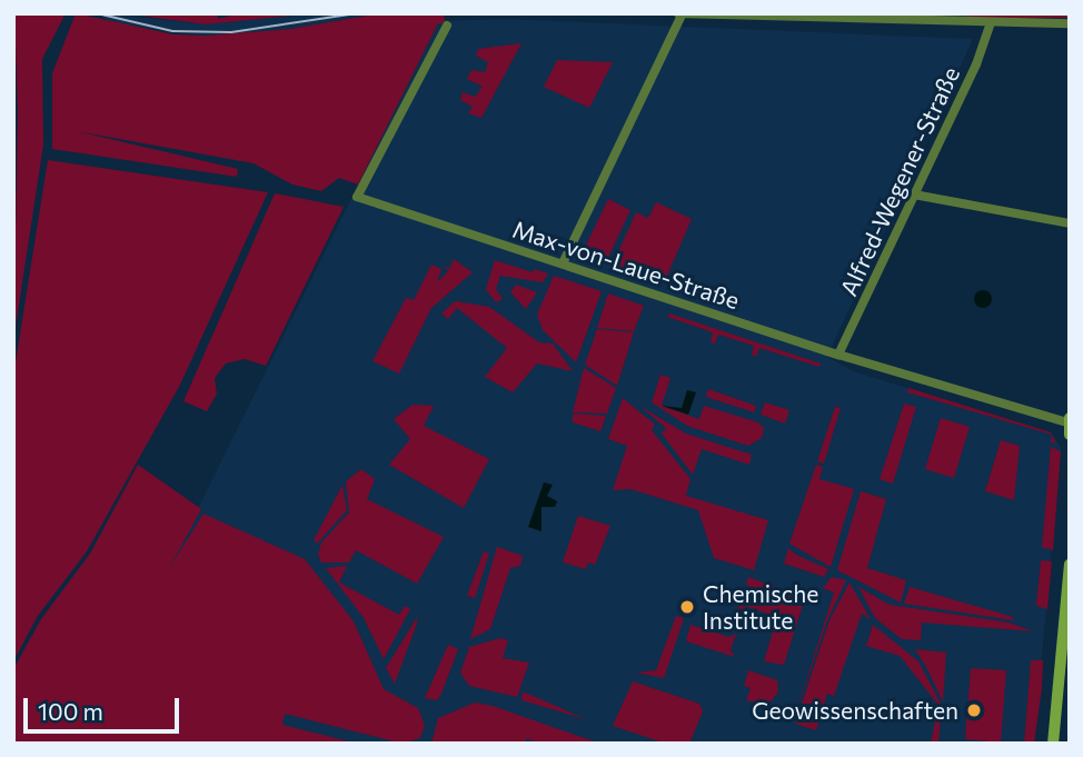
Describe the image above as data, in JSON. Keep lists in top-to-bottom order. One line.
{"streets":{"street":["Alfred-Wegener-Straße","Max-von-Laue-Straße"]},"crossings":[["Alfred-Wegener-Straße","Max-von-Laue-Straße"]],"places":["Chemische Institute","Geowissenschaften"],"scale_bar":"100 m"}
